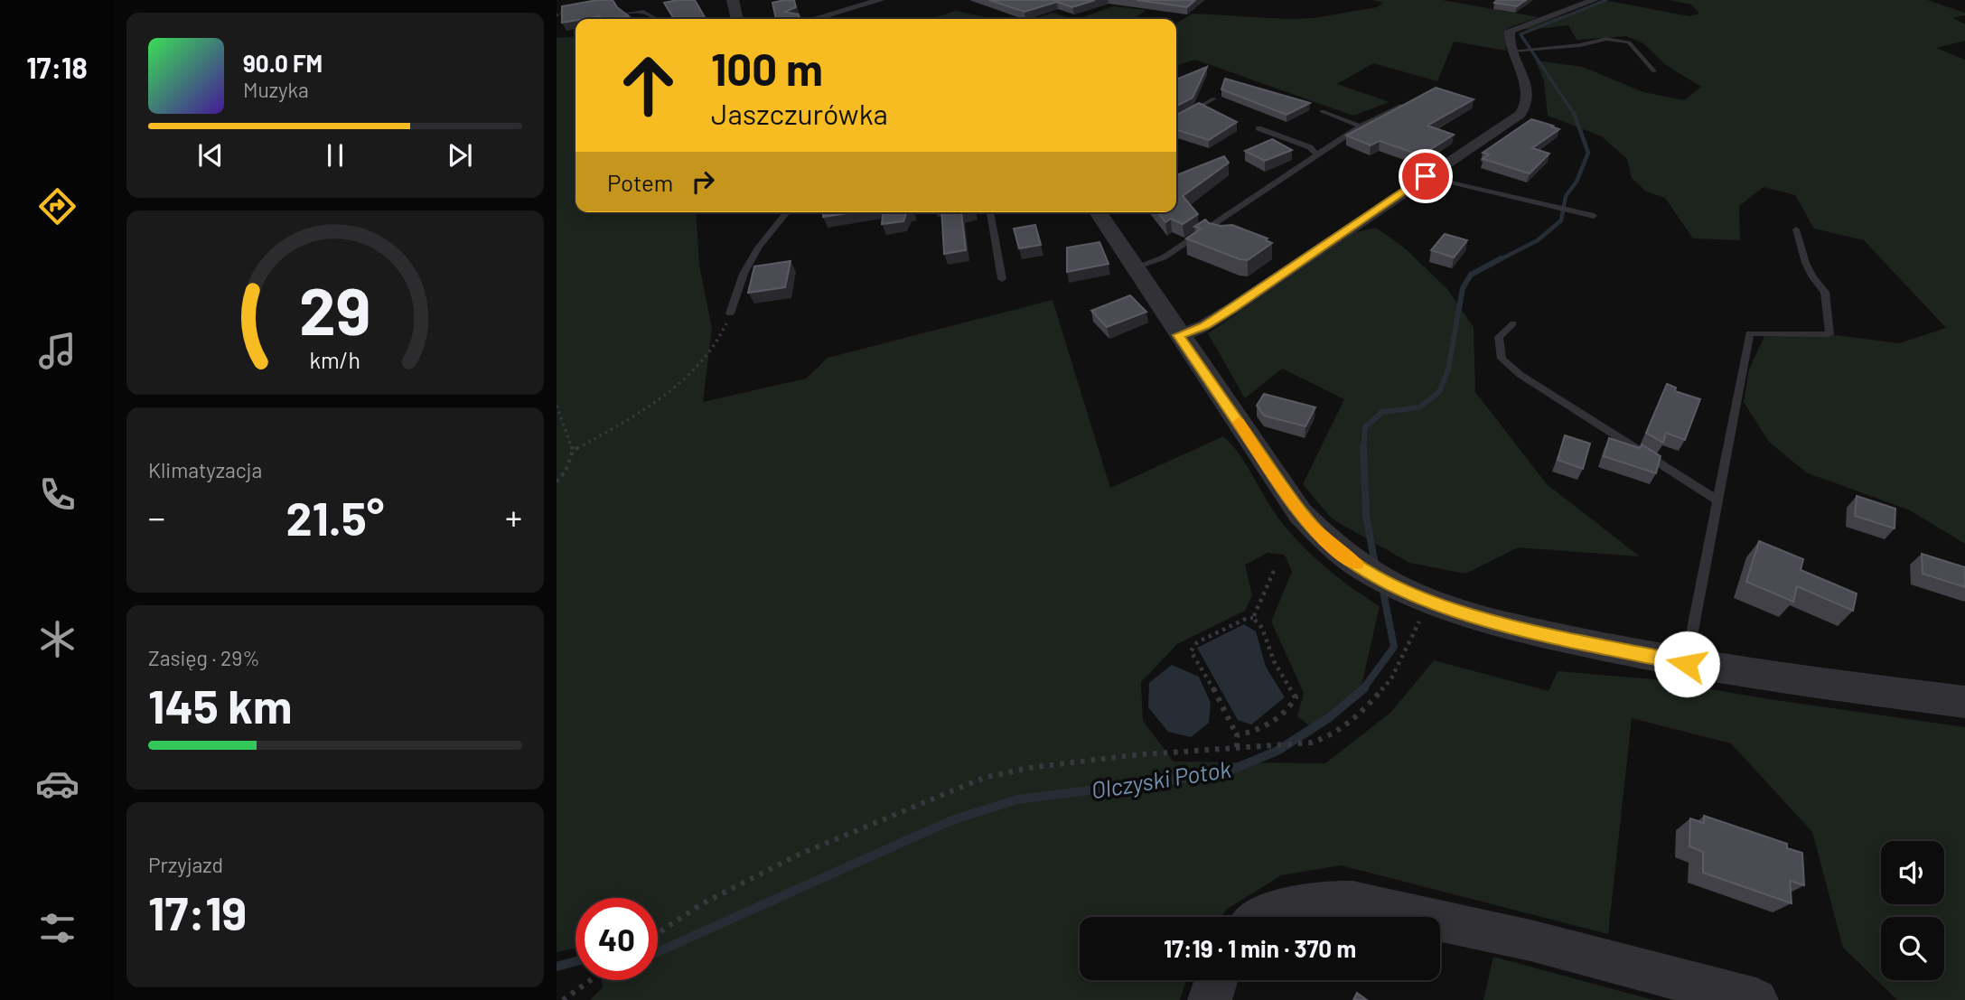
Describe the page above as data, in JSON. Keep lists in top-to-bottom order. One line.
{"water":["Olczyski Potok"],"page":{"tabs":"17:18","turn":["100 m","Jaszczurówka"],"song":["90.0 FM","Muzyka"],"then":"Potem","tile":["Klimatyzacja",["Zasięg · 29%","145 km"],["Przyjazd","17:19"]],"heat":["−","21.5°","+"],"limit":"40","trip":"17:19 · 1 min · 370 m","gauge":["29","km/h"]}}
